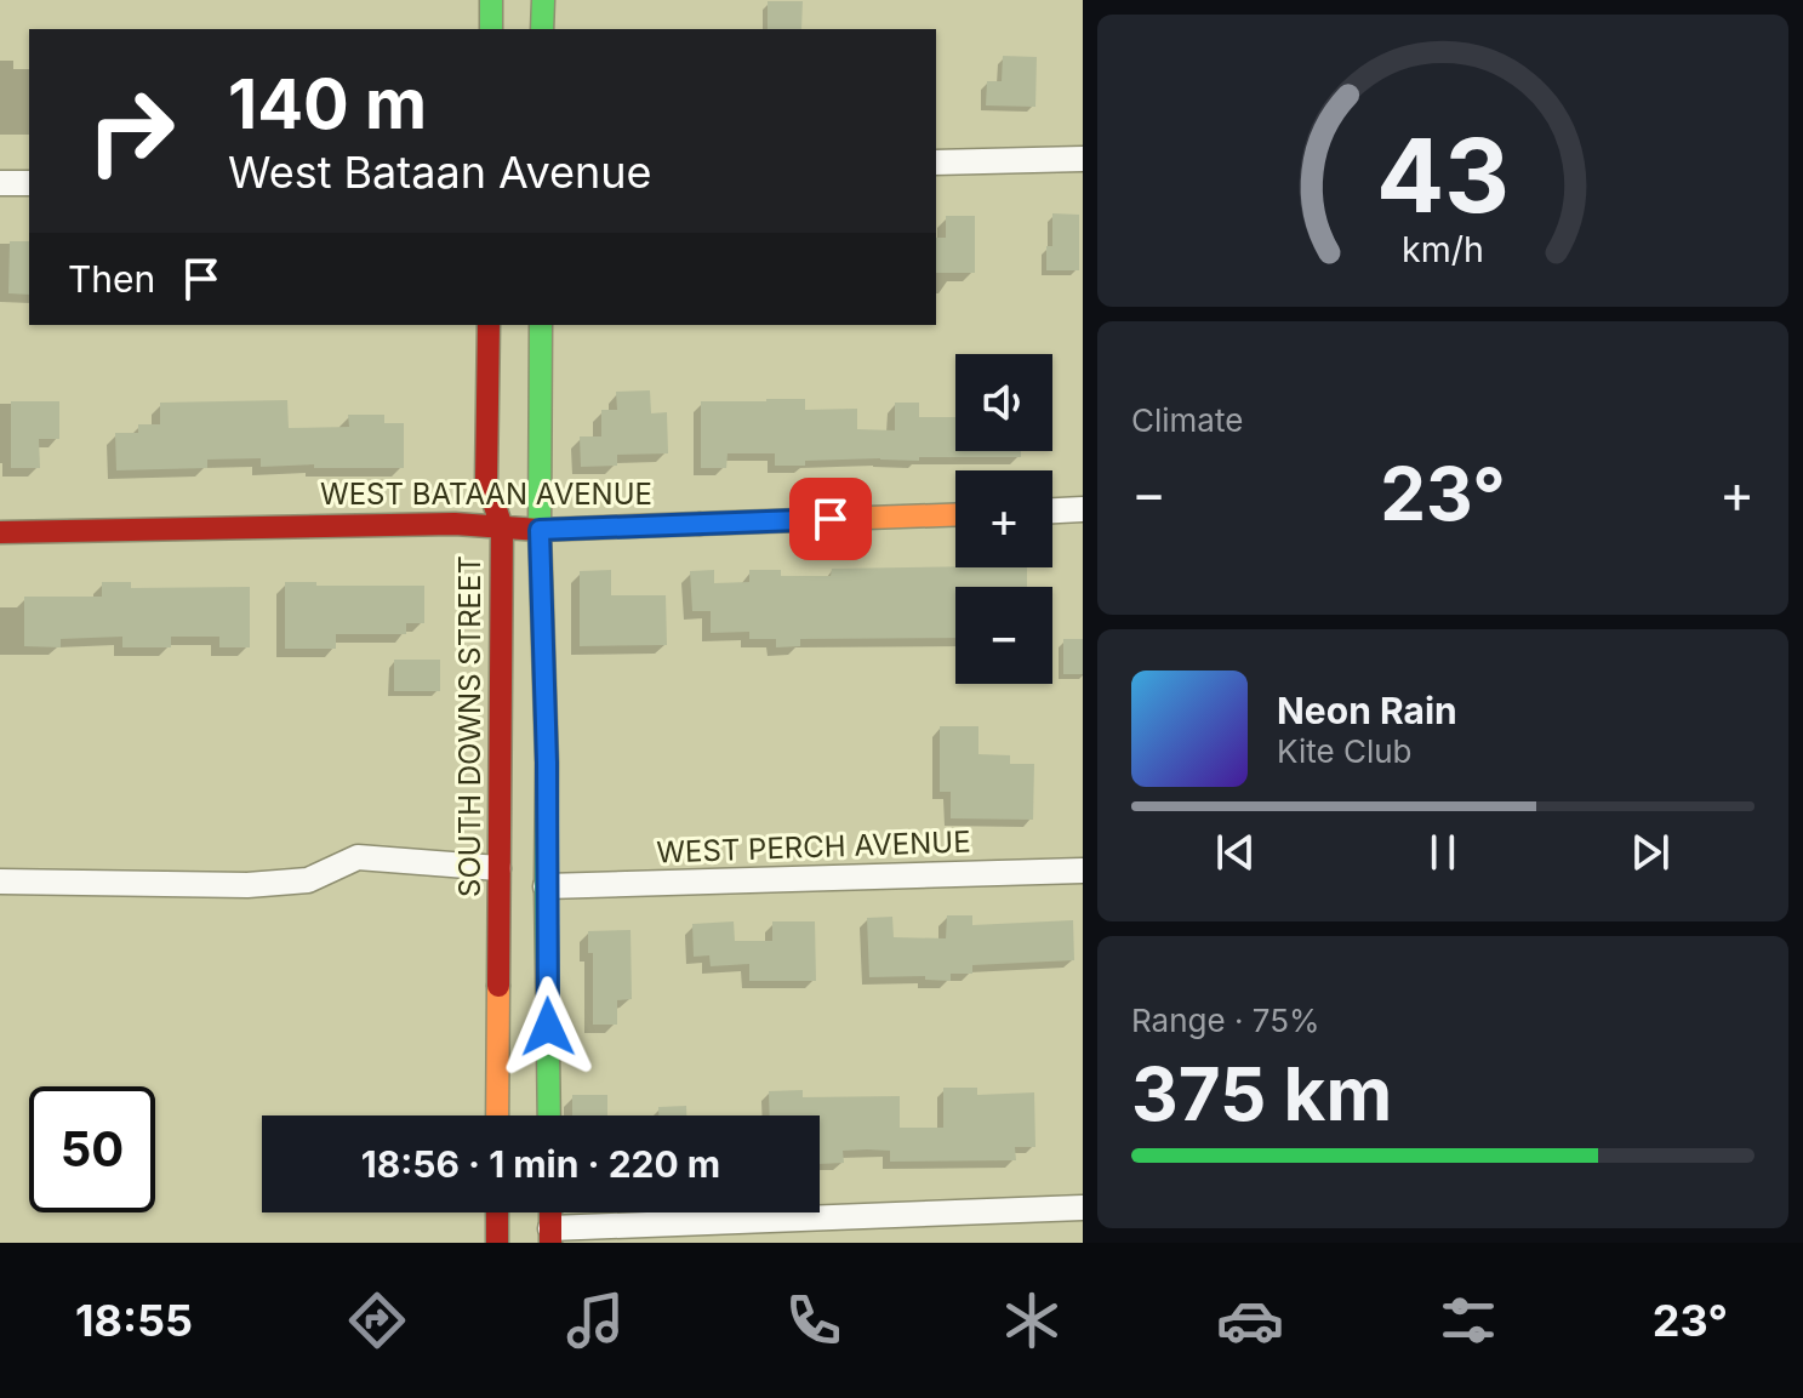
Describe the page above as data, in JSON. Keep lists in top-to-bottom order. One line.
{"streets":{"main road":["WEST BATAAN AVENUE","SOUTH DOWNS STREET"],"street":["WEST PERCH AVENUE"]},"crossings":[["WEST BATAAN AVENUE","SOUTH DOWNS STREET"]],"page":{"turn":["140 m","West Bataan Avenue"],"then":"Then","tile":["Climate",["Range · 75%","375 km"]],"map_buttons":["+","−"],"heat":["−","23°","+"],"song":["Neon Rain","Kite Club"],"limit":"50","trip":"18:56 · 1 min · 220 m","tabs":["18:55","23°"],"gauge":["43","km/h"]}}
